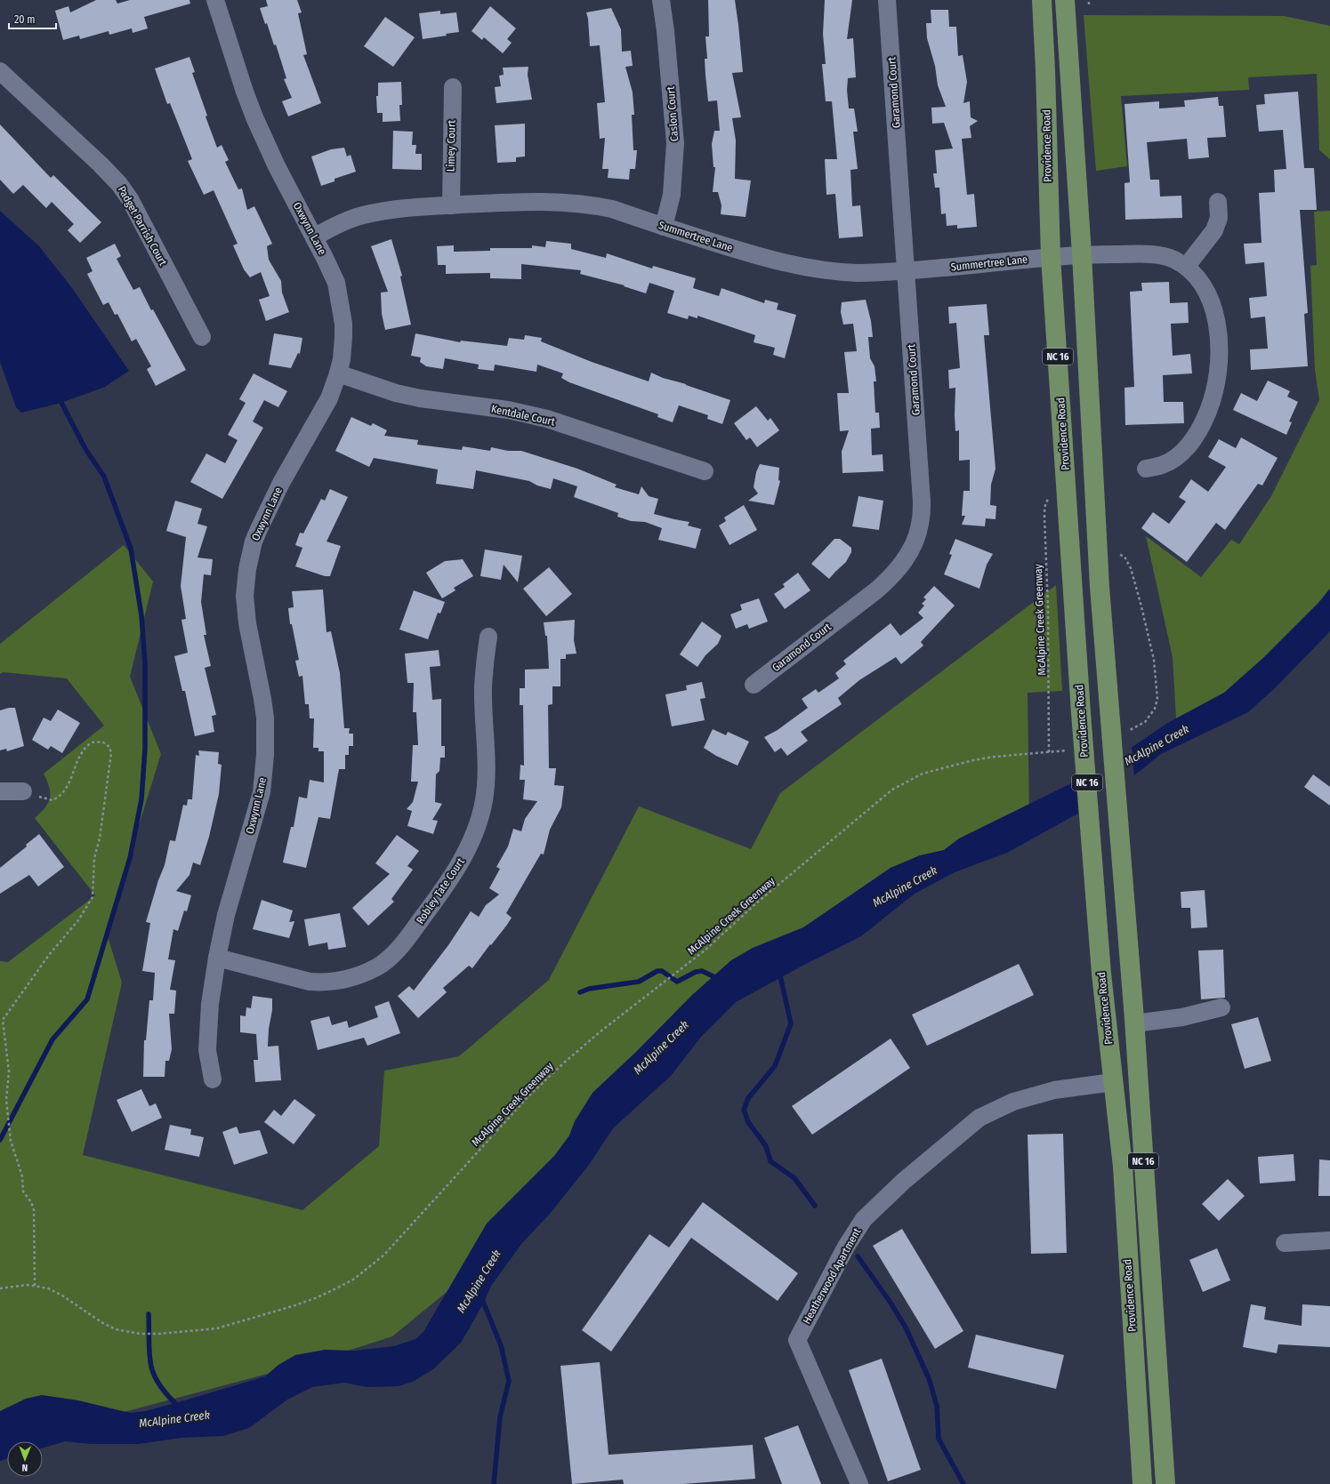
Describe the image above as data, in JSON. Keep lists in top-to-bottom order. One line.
{"streets":{"main road":["Providence Road","NC 16"],"street":["Garamond Court","Caslon Court","Limey Court","Padget Parrish Court","Oxwynn Lane","Summertree Lane","Kentdale Court","Robley Tate Court","Heatherwood Apartment"],"path":["McAlpine Creek Greenway"]},"crossings":[["Garamond Court","Summertree Lane"],["Caslon Court","Summertree Lane"],["Limey Court","Summertree Lane"],["Providence Road","Summertree Lane"],["Providence Road","Heatherwood Apartment"],["Oxwynn Lane","Summertree Lane"],["Oxwynn Lane","Kentdale Court"],["Oxwynn Lane","Robley Tate Court"],["Summertree Lane","NC 16"]],"water":["McAlpine Creek"],"scale_bar":"20 m","north":"bottom"}
